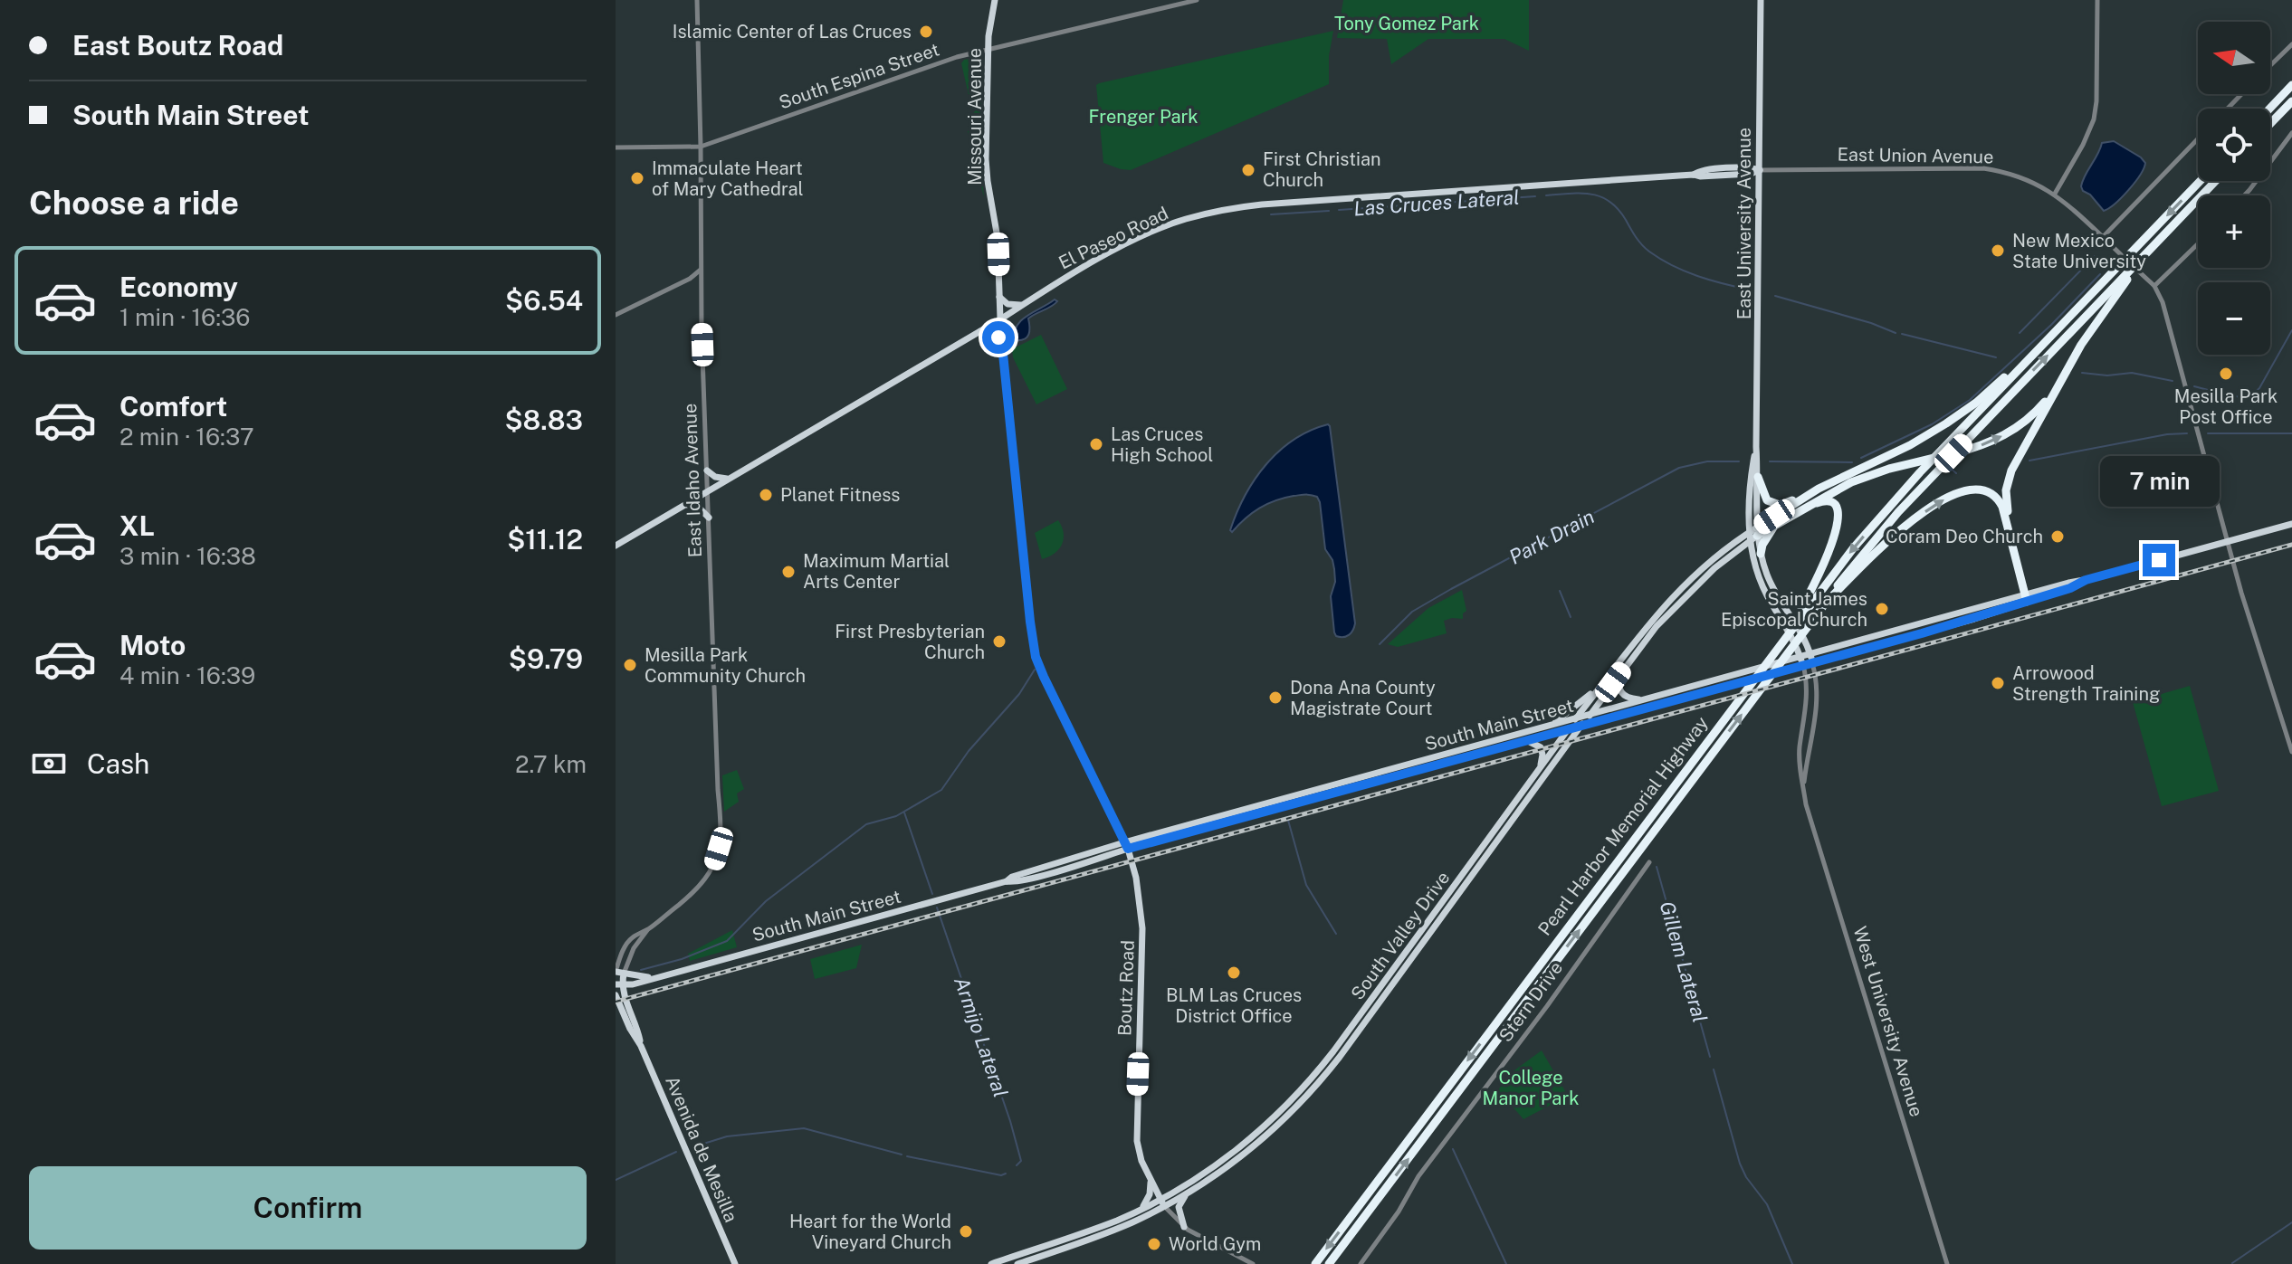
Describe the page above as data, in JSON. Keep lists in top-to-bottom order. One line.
{"streets":{"highway":["Pearl Harbor Memorial Highway"],"main road":["Missouri Avenue","East University Avenue","El Paseo Road","South Main Street","South Valley Drive","Boutz Road","West University Avenue","Avenida de Mesilla"],"street":["South Espina Street","East Union Avenue","East Idaho Avenue","Stern Drive"]},"crossings":[["South Espina Street","Missouri Avenue"],["South Espina Street","East Idaho Avenue"],["Missouri Avenue","El Paseo Road"],["Missouri Avenue","Boutz Road"],["East Union Avenue","East University Avenue"],["East Union Avenue","El Paseo Road"],["East Union Avenue","South Main Street"],["East University Avenue","El Paseo Road"],["East University Avenue","South Main Street"],["East University Avenue","South Valley Drive"],["East University Avenue","West University Avenue"],["El Paseo Road","East Idaho Avenue"],["East Idaho Avenue","South Main Street"],["East Idaho Avenue","Avenida de Mesilla"],["South Main Street","South Valley Drive"],["South Main Street","Boutz Road"],["South Main Street","West University Avenue"],["South Main Street","Avenida de Mesilla"],["South Valley Drive","Boutz Road"]],"water":["Las Cruces Lateral","Park Drain","Gillem Lateral","Armijo Lateral"],"parks":["Tony Gomez Park","Frenger Park","College Manor Park"],"places":["Islamic Center of Las Cruces","First Christian Church","Immaculate Heart of Mary Cathedral","New Mexico State University","Mesilla Park Post Office","Las Cruces High School","Planet Fitness","Coram Deo Church","Maximum Martial Arts Center","Saint James Episcopal Church","First Presbyterian Church","Mesilla Park Community Church","Arrowood Strength Training","Dona Ana County Magistrate Court","BLM Las Cruces District Office","Heart for the World Vineyard Church","World Gym"],"north":"left","page":{"banner":["East Boutz Road","South Main Street"],"map_buttons":["+","−"],"heading":"Choose a ride","list":[{"name":"Economy","note":"1 min · 16:36","value":"$6.54"},{"name":"Comfort","note":"2 min · 16:37","value":"$8.83"},{"name":"XL","note":"3 min · 16:38","value":"$11.12"},{"name":"Moto","note":"4 min · 16:39","value":"$9.79"}],"bubble":"7 min","pay":["Cash","2.7 km"],"buttons":"Confirm"}}
